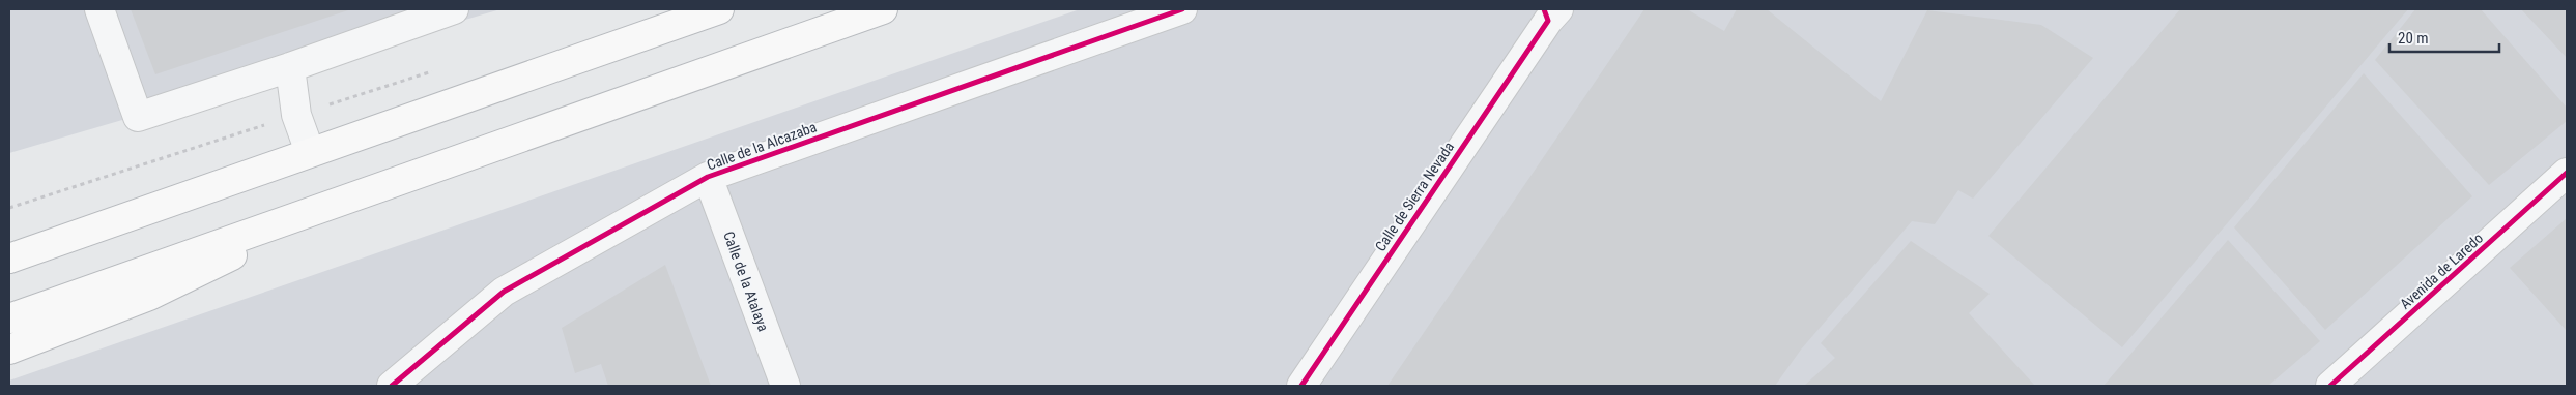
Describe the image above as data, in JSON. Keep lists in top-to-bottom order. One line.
{"streets":{"street":["Calle de la Alcazaba","Calle de Sierra Nevada","Avenida de Laredo","Calle de la Atalaya"]},"crossings":[["Calle de la Alcazaba","Calle de la Atalaya"]],"scale_bar":"20 m"}
